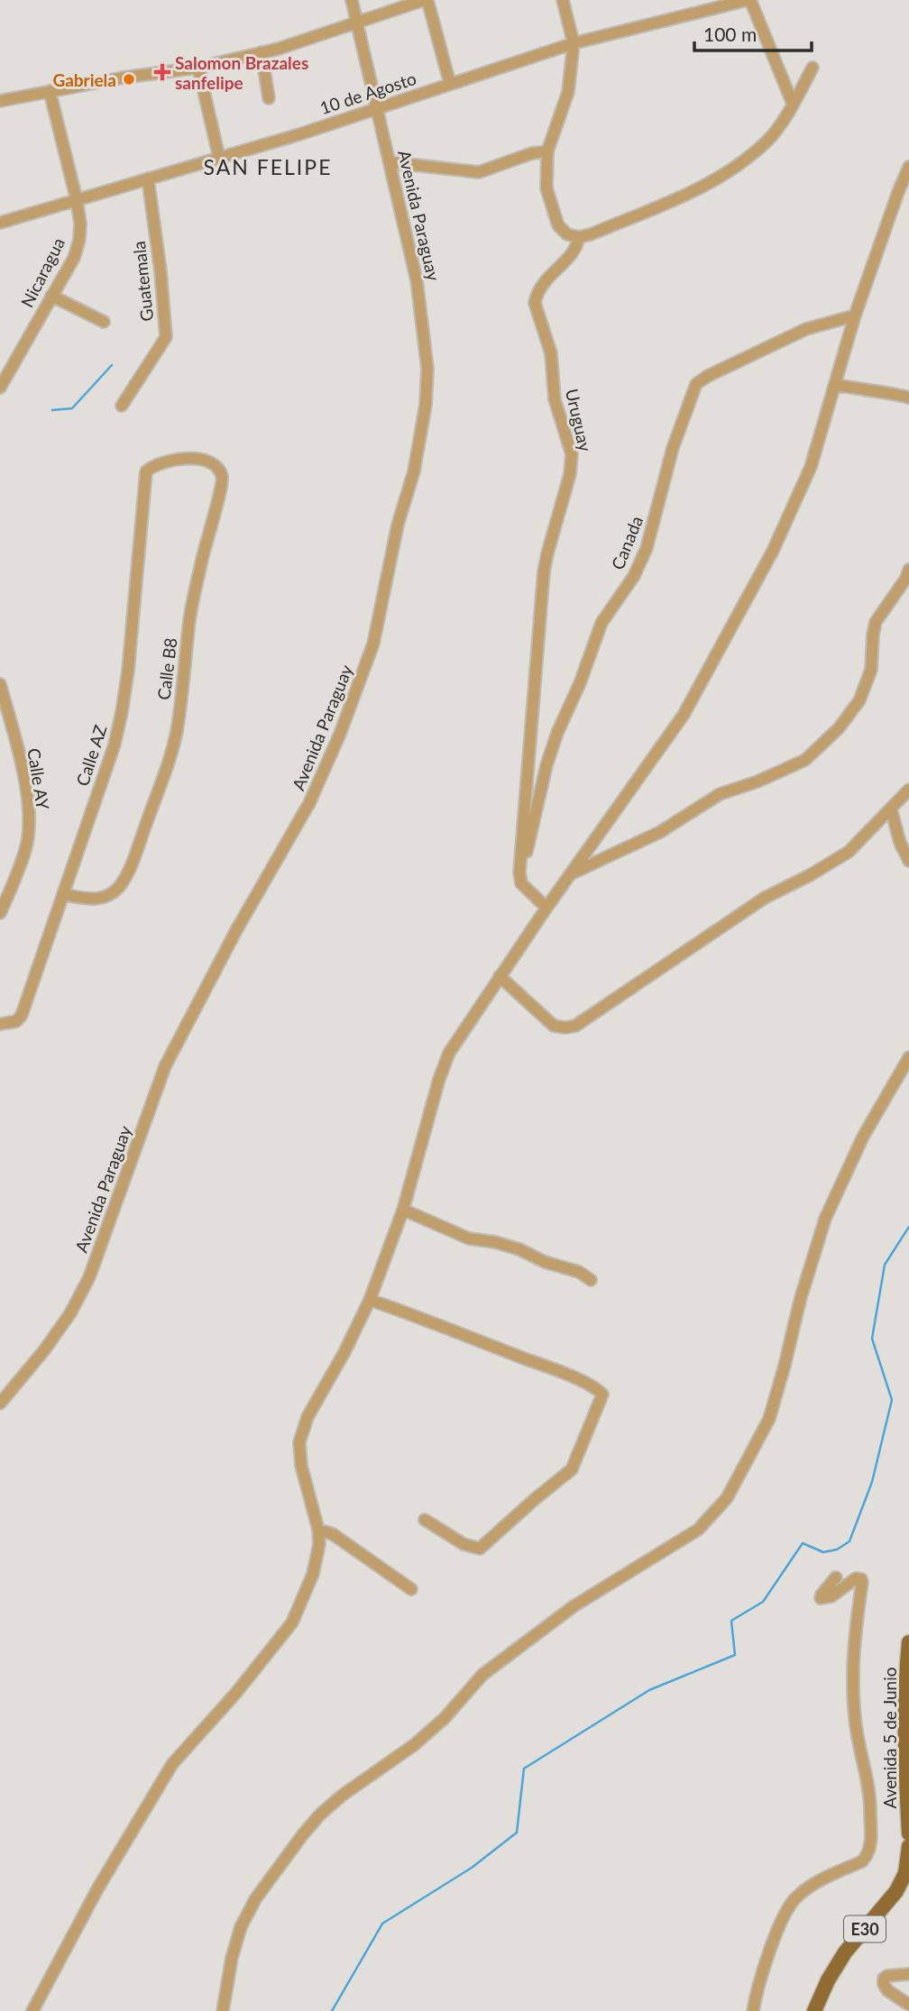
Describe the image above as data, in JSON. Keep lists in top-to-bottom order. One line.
{"streets":{"main road":["Avenida 5 de Junio","E30"],"street":["10 de Agosto","Avenida Paraguay","Nicaragua","Guatemala","Uruguay","Canada","Calle B8","Calle AZ","Calle AY"]},"crossings":[["10 de Agosto","Avenida Paraguay"],["10 de Agosto","Nicaragua"],["10 de Agosto","Guatemala"],["Uruguay","Canada"],["Calle B8","Calle AZ"]],"districts":["SAN FELIPE"],"places":{"health":["Salomon Brazales sanfelipe"],"other":["Gabriela"]},"scale_bar":"100 m"}
